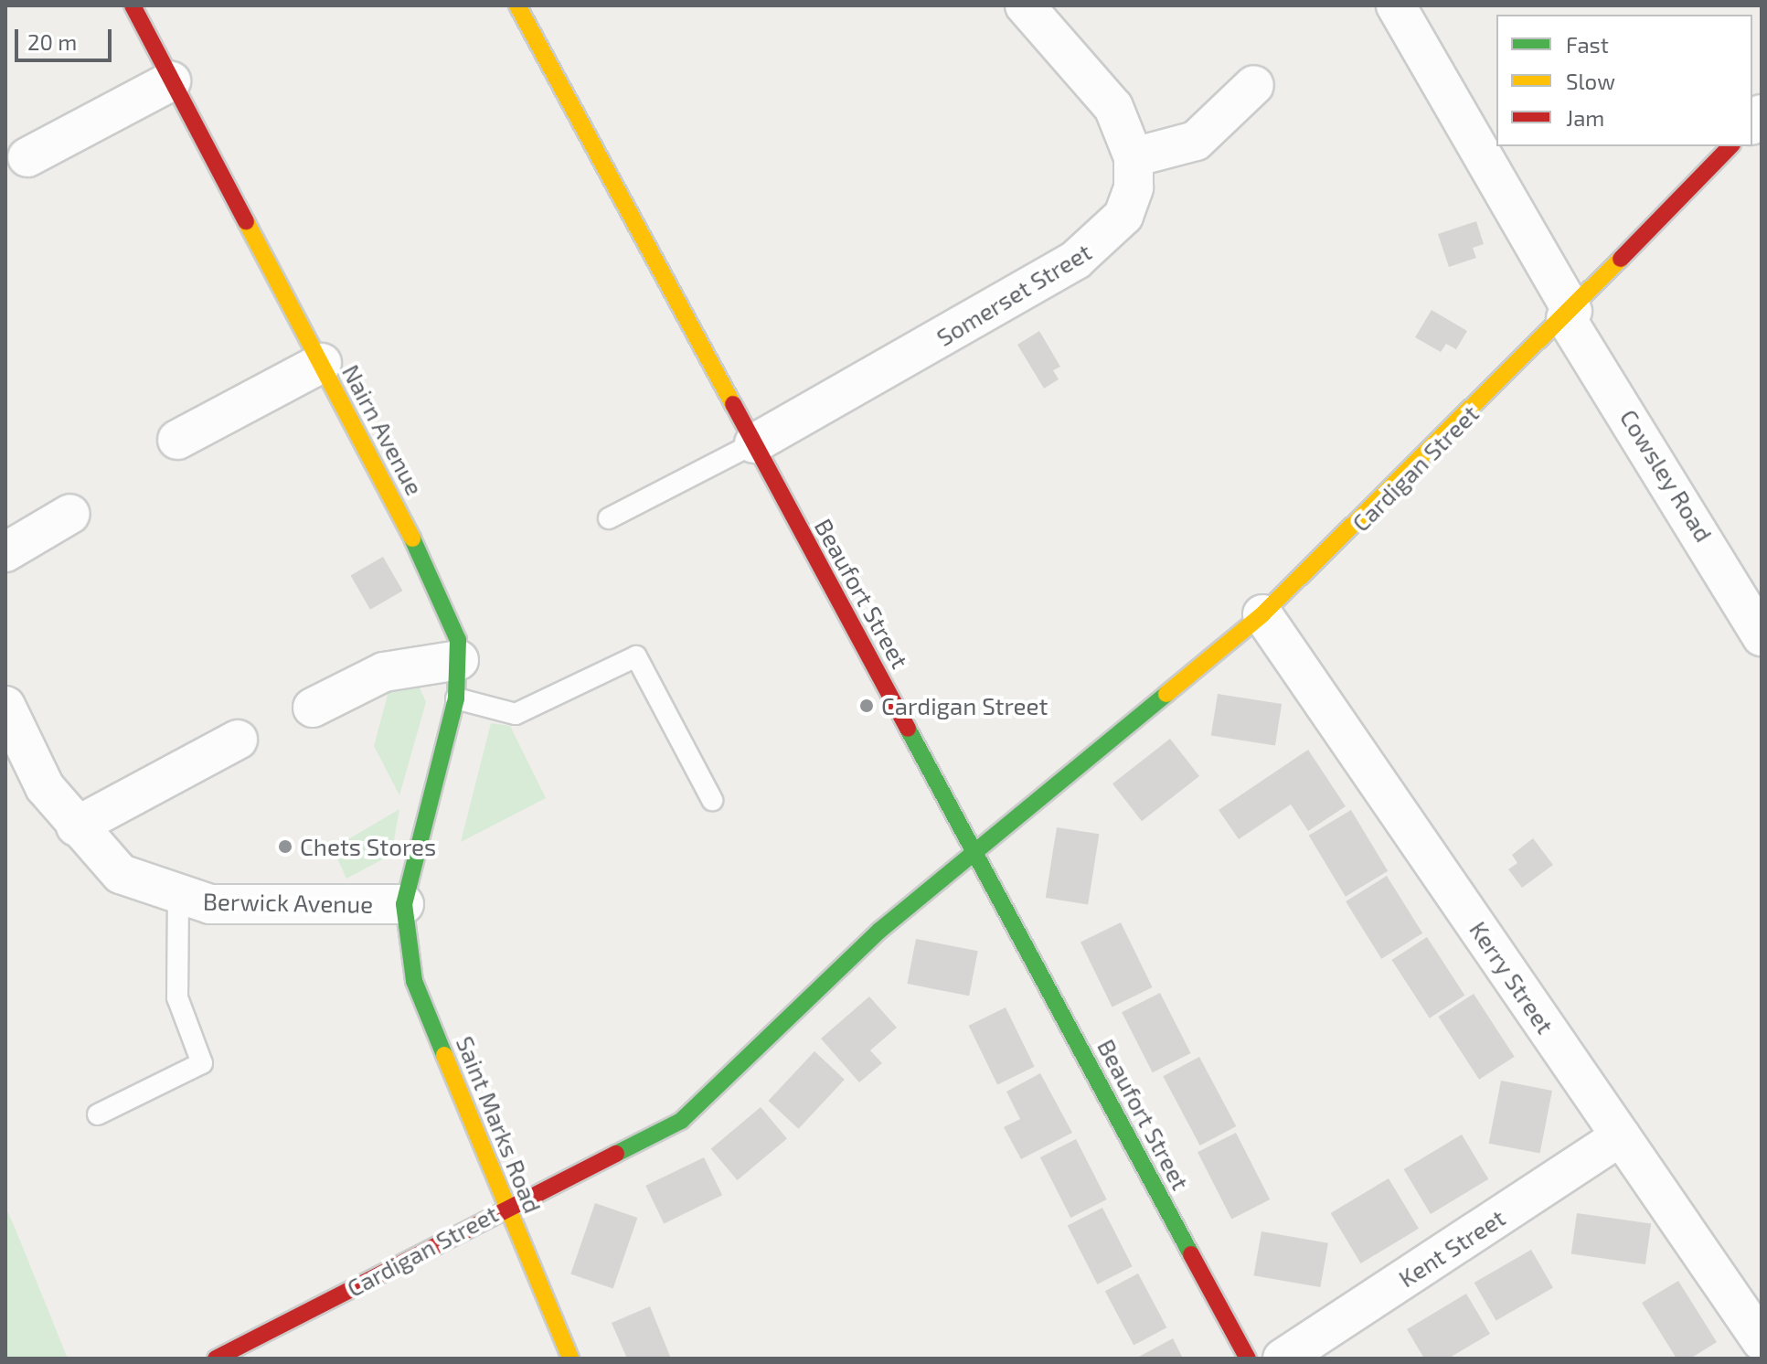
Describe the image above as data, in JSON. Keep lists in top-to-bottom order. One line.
{"streets":{"street":["Somerset Street","Nairn Avenue","Cardigan Street","Cowsley Road","Beaufort Street","Berwick Avenue","Kerry Street","Saint Marks Road","Kent Street"]},"crossings":[["Somerset Street","Beaufort Street"],["Nairn Avenue","Berwick Avenue"],["Nairn Avenue","Saint Marks Road"],["Cardigan Street","Cowsley Road"],["Cardigan Street","Beaufort Street"],["Cardigan Street","Kerry Street"],["Cardigan Street","Saint Marks Road"],["Berwick Avenue","Saint Marks Road"],["Kerry Street","Kent Street"]],"places":["Cardigan Street","Chets Stores"],"legend":["Fast","Slow","Jam"],"scale_bar":"20 m"}
